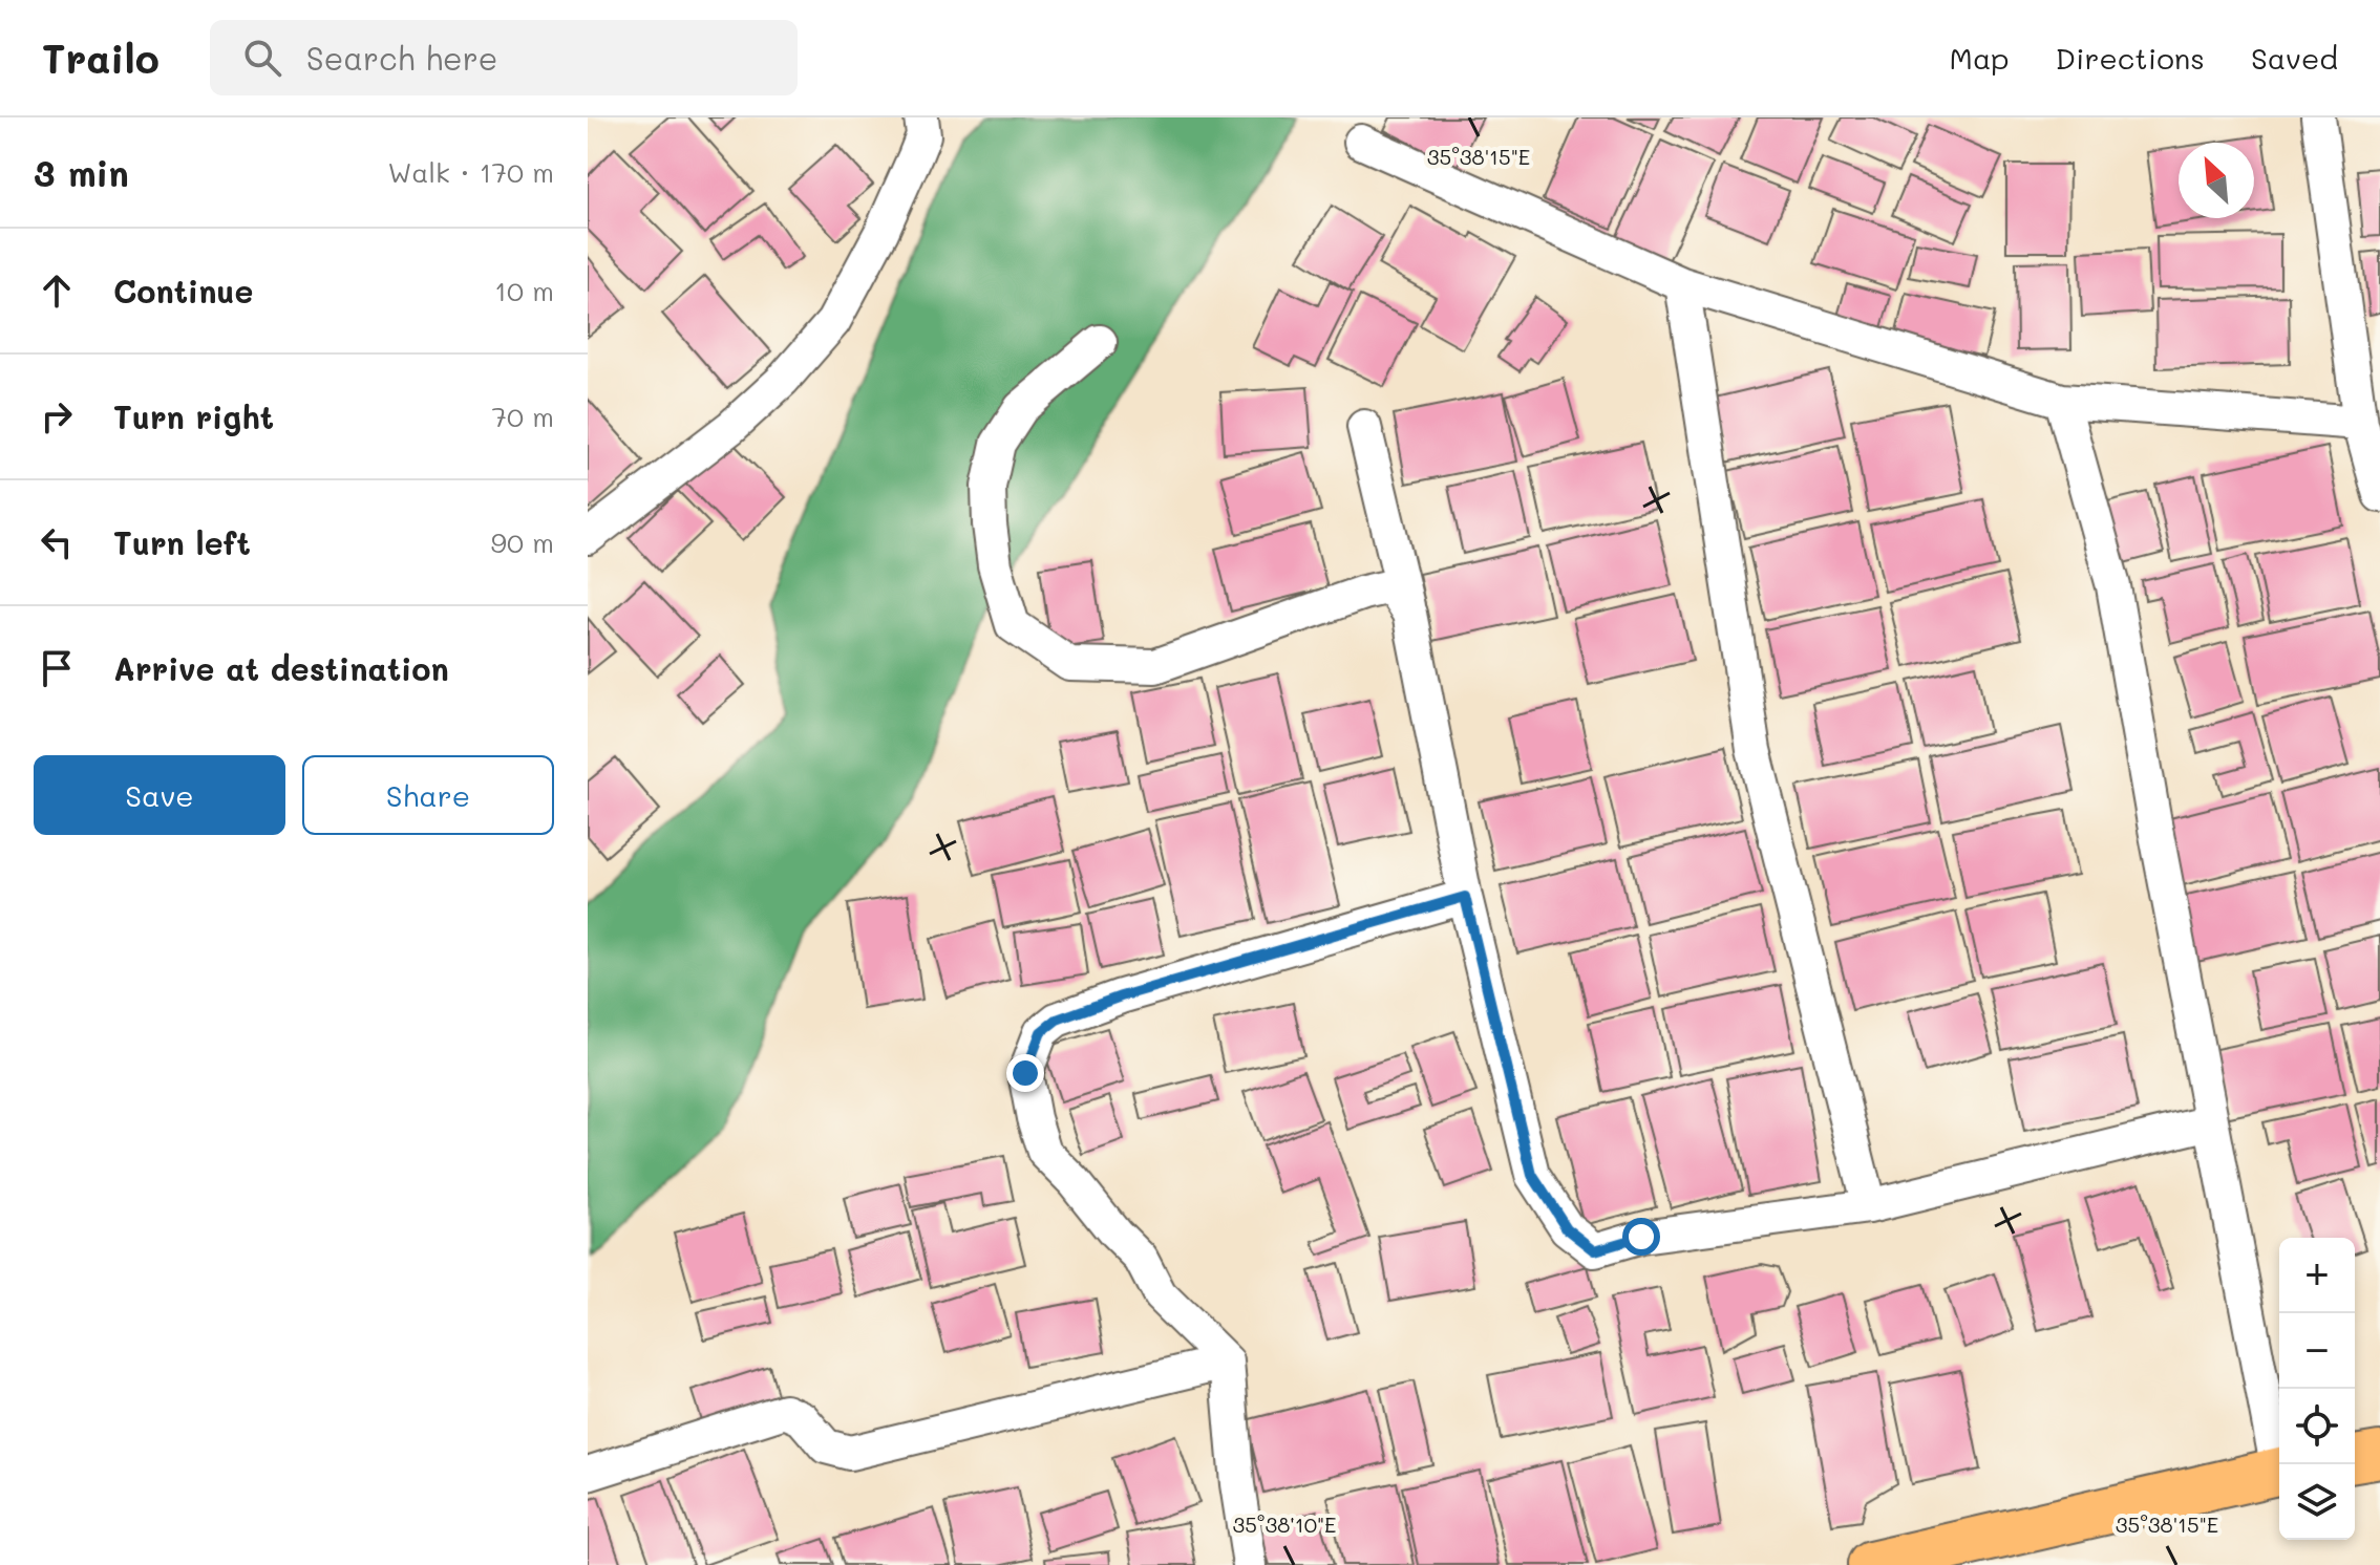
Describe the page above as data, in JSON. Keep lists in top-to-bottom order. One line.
{"north":"top left","page":{"header":"Trailo","search":"Search here","nav":["Map","Directions","Saved"],"heading":["3 min","Walk · 170 m"],"list":[["Continue","10 m"],["Turn right","70 m"],["Turn left","90 m"],"Arrive at destination"],"buttons":["Save","Share"],"map_buttons":["+","−"]},"coordinates":["35°38'15\"E","35°38'10\"E"]}
